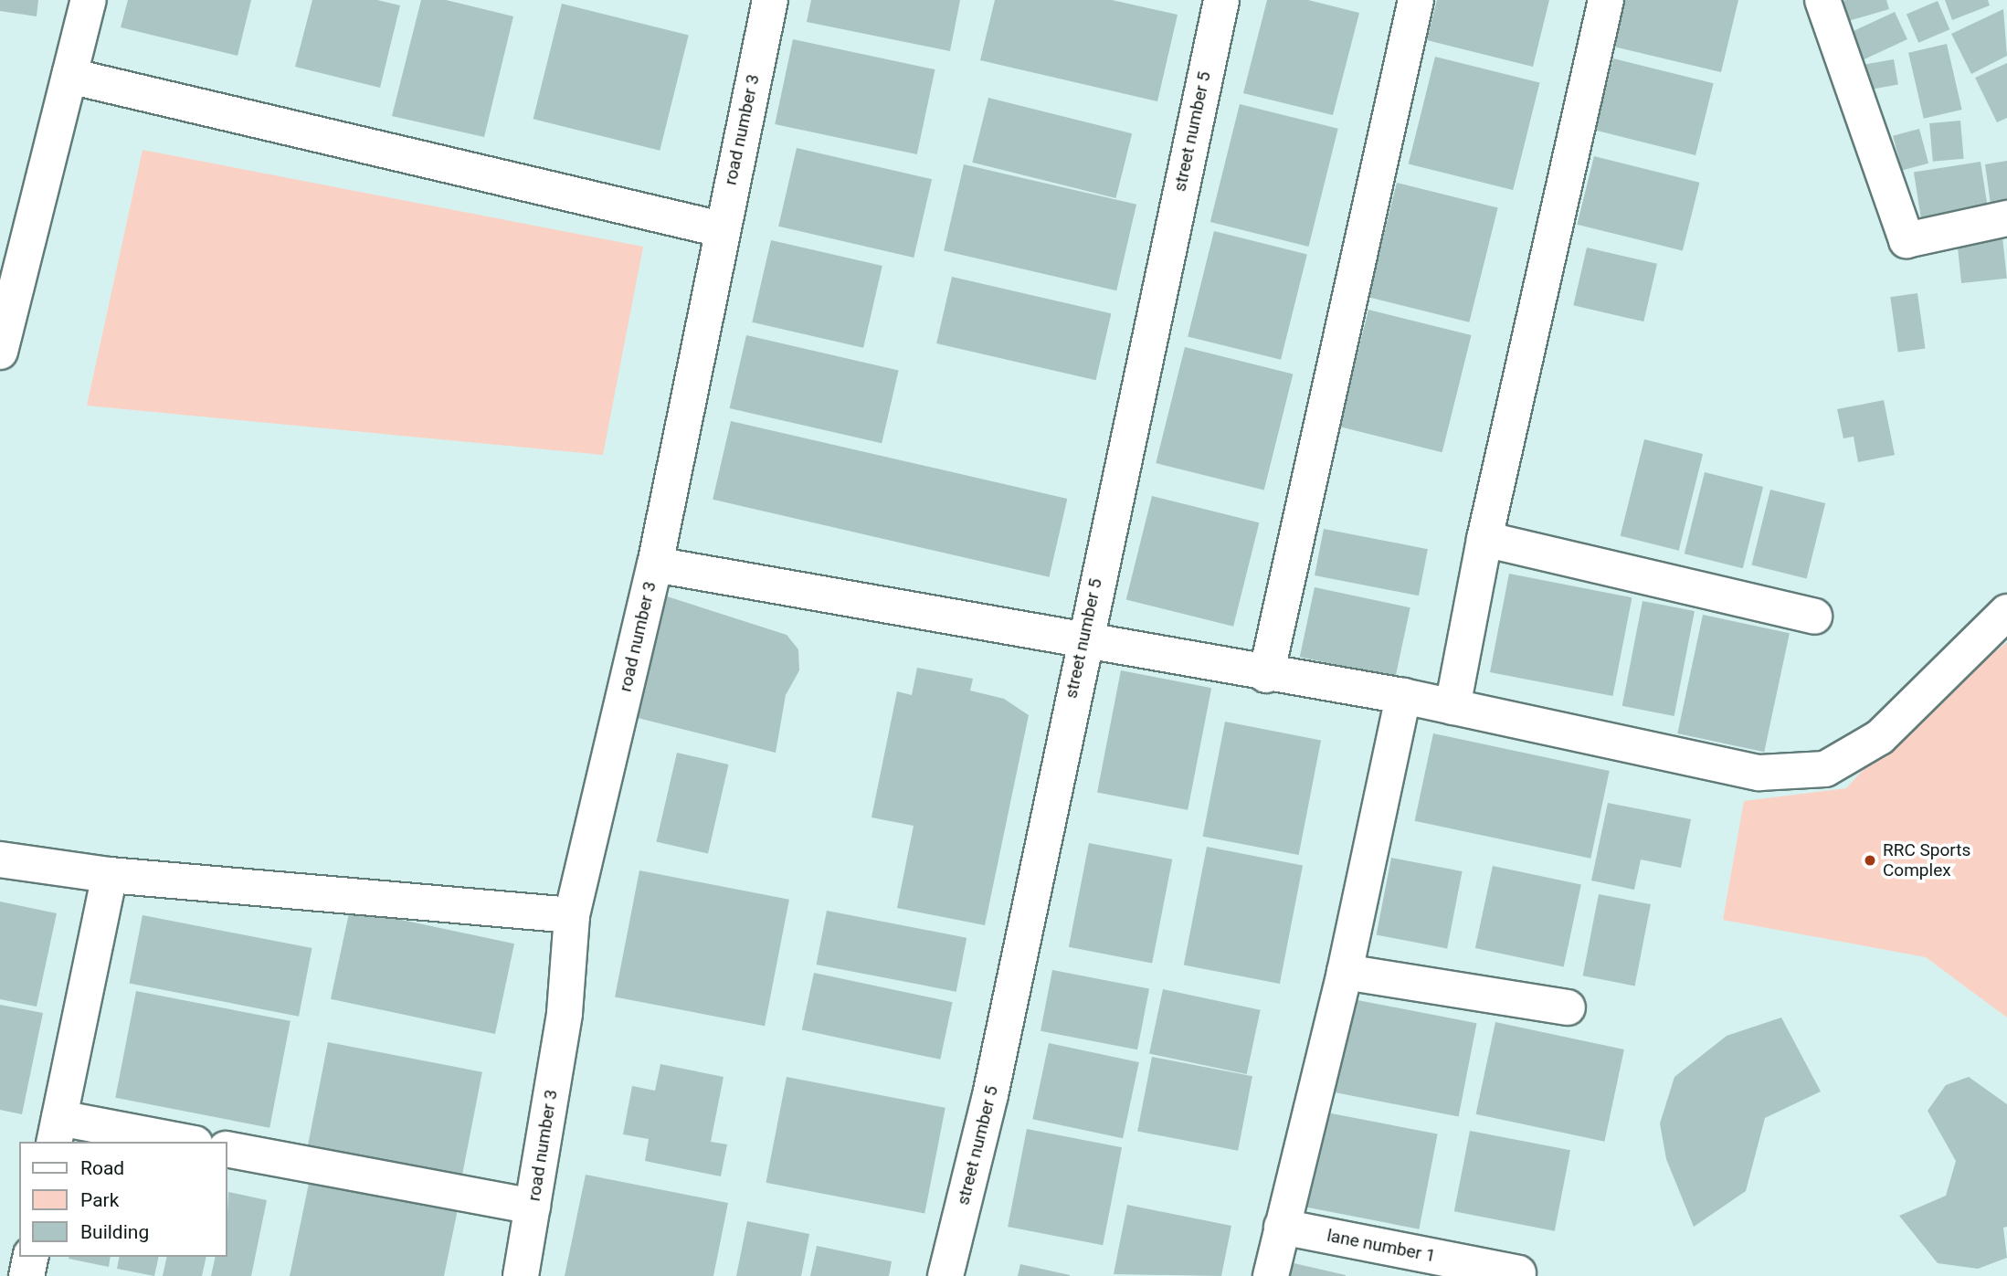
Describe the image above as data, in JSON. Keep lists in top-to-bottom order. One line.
{"streets":{"street":["road number 3","street number 5","lane number 1"]},"places":["RRC Sports Complex"],"legend":["Road","Park","Building"]}
